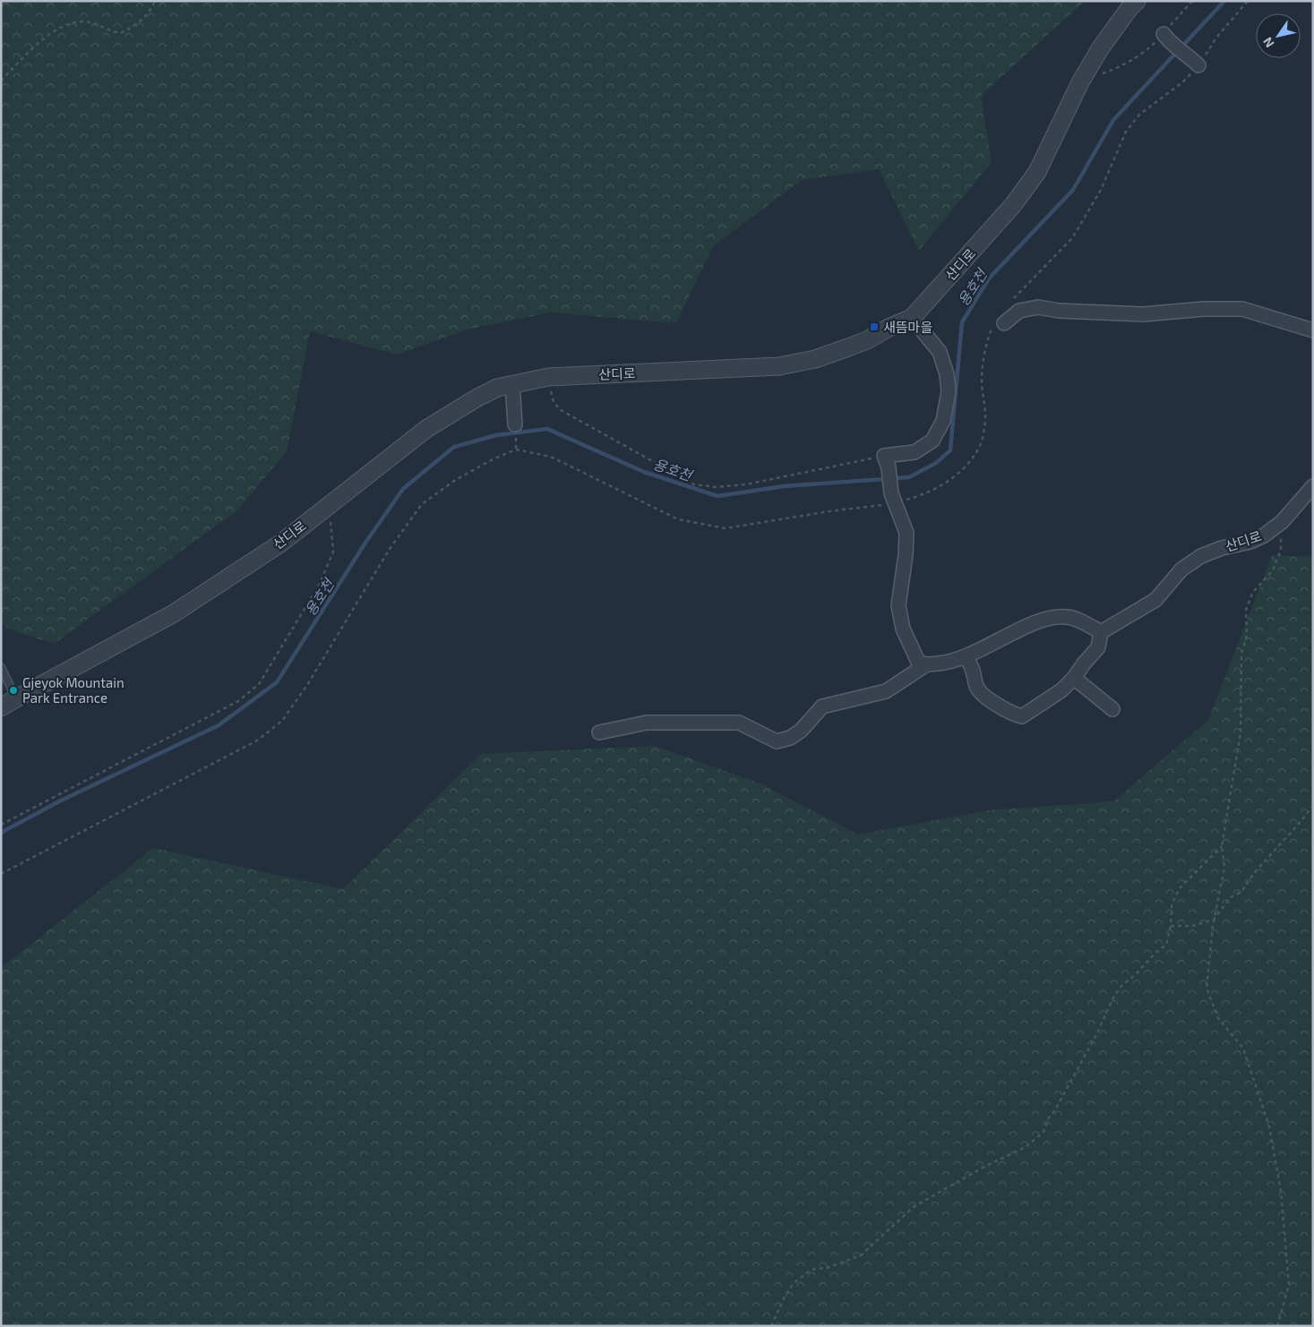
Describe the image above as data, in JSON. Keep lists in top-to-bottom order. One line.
{"streets":{"street":["산디로"]},"water":["용호천"],"places":{"transit":["새뜸마을"],"other":["Gjeyok Mountain Park Entrance"]},"north":"bottom left"}
